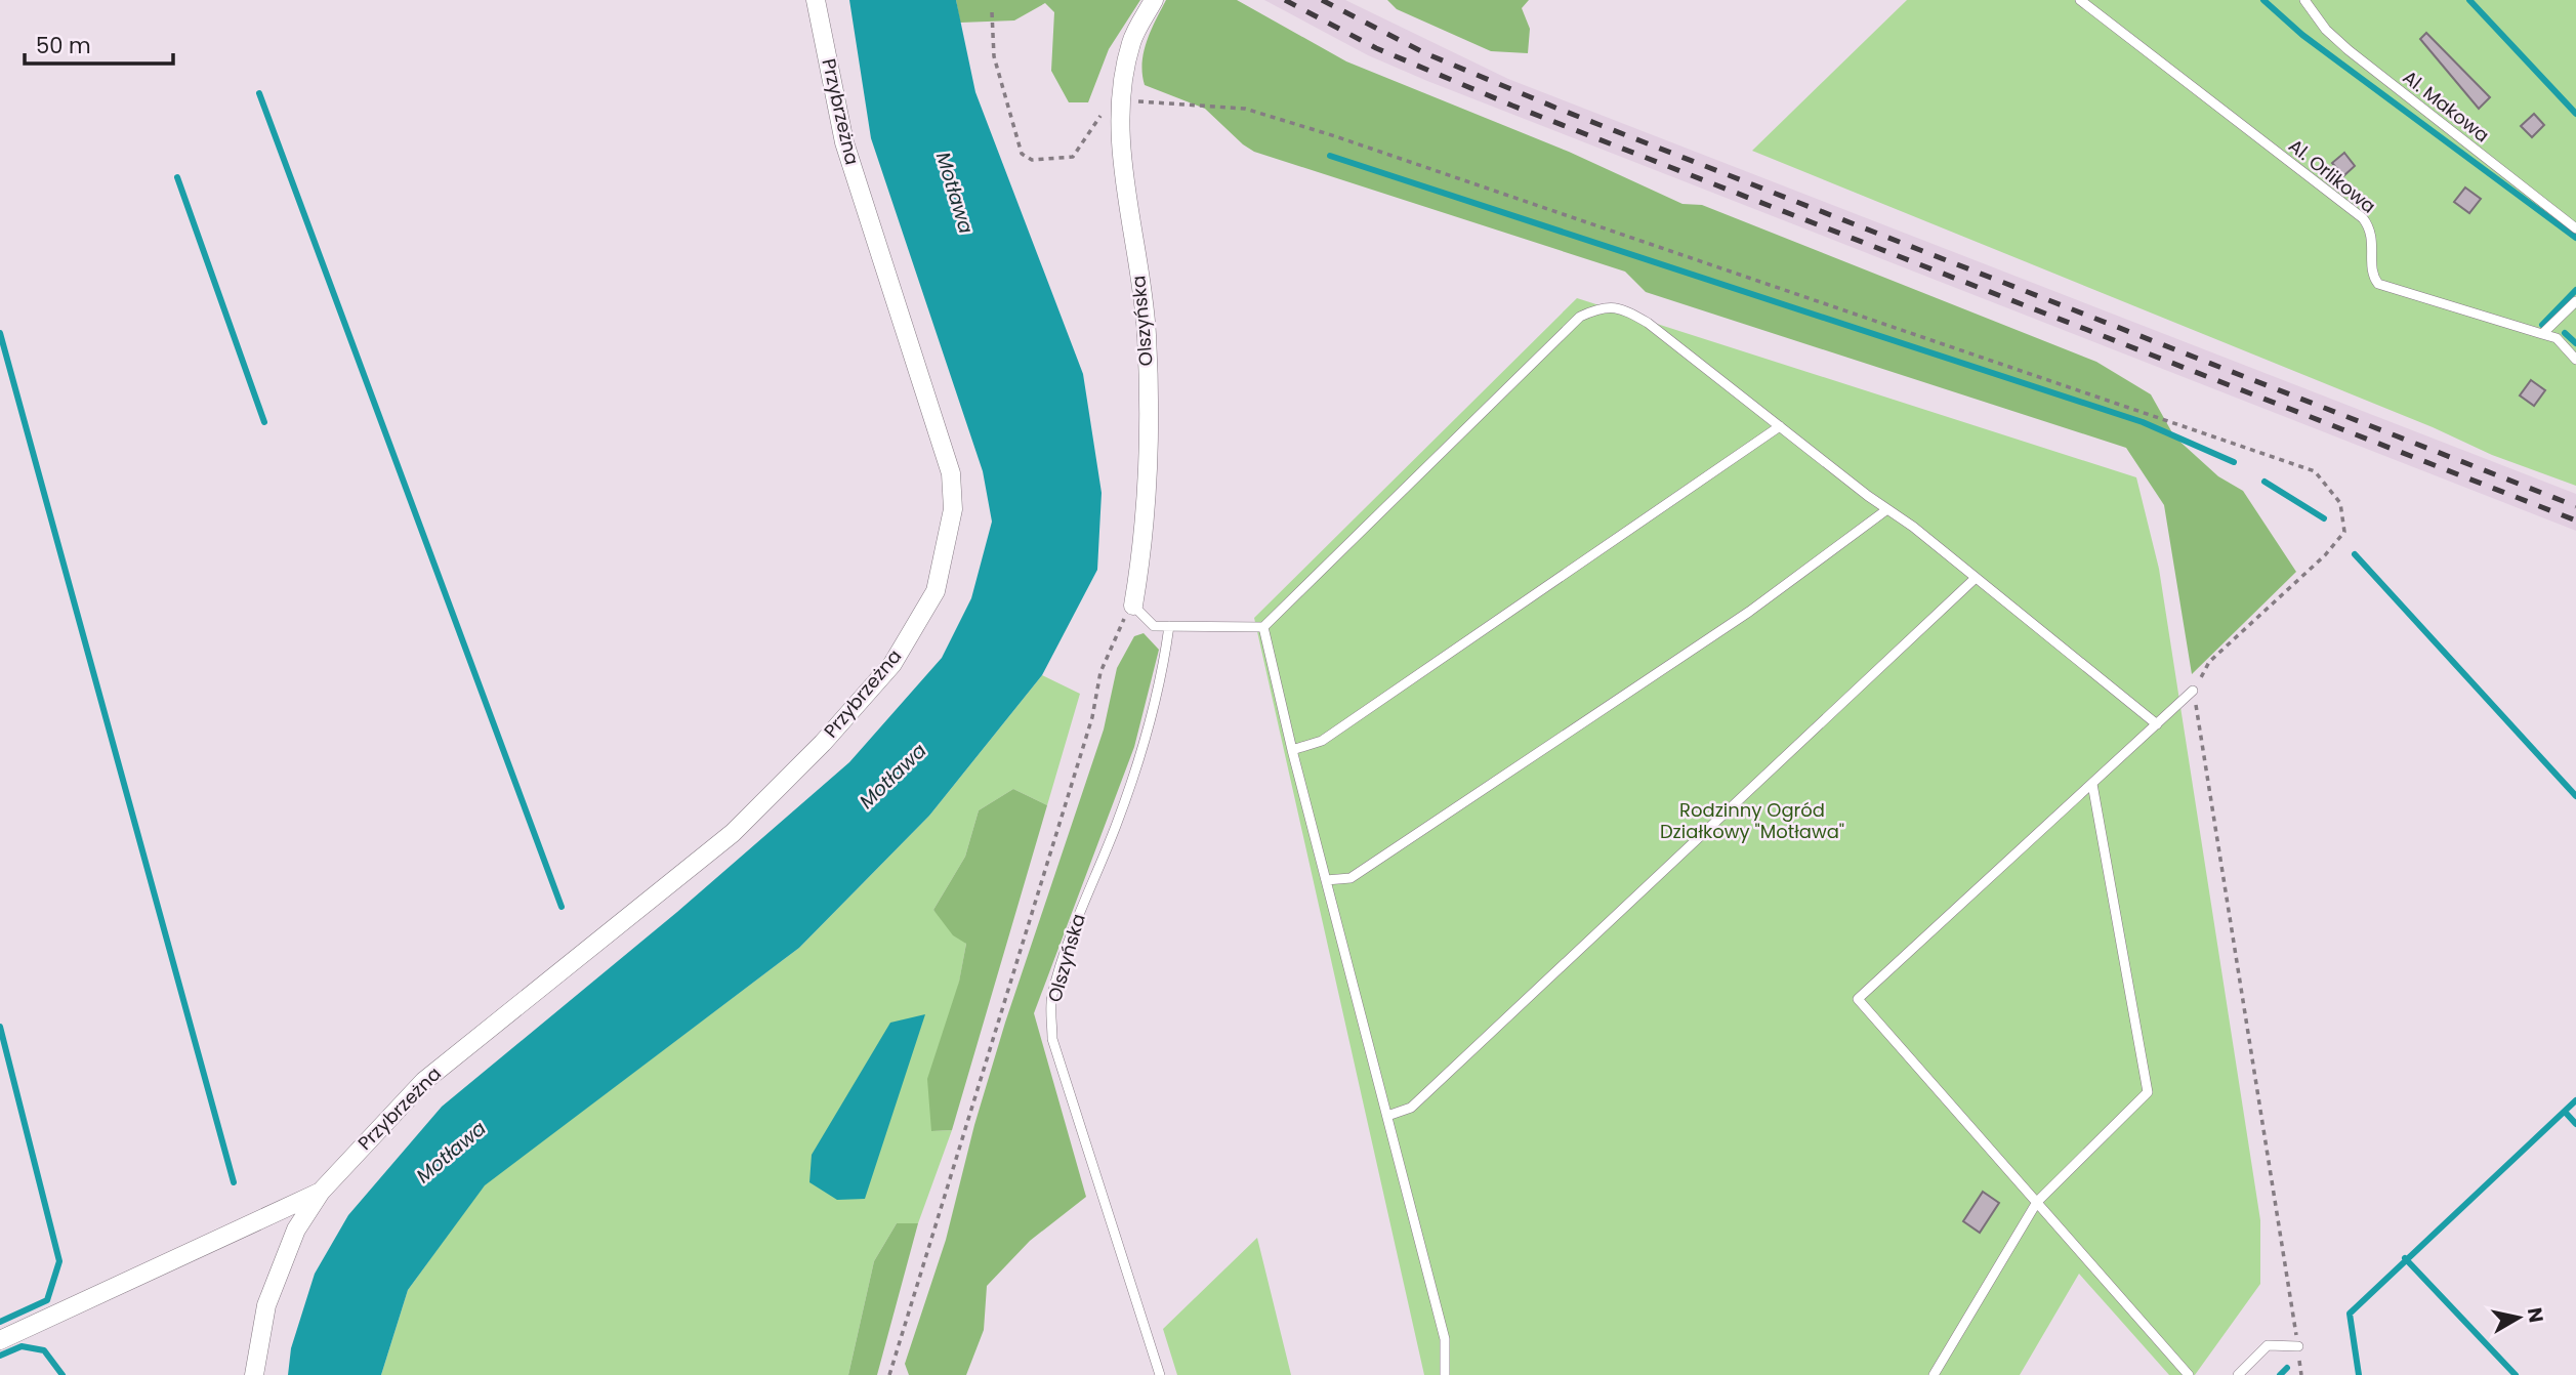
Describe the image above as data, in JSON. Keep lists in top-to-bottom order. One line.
{"streets":{"street":["Przybrzeżna","Olszyńska"],"lane":["Al. Makowa","Al. Orlikowa"]},"water":["Motława"],"parks":["Rodzinny Ogród Działkowy \"Motława\""],"scale_bar":"50 m","north":"right"}
